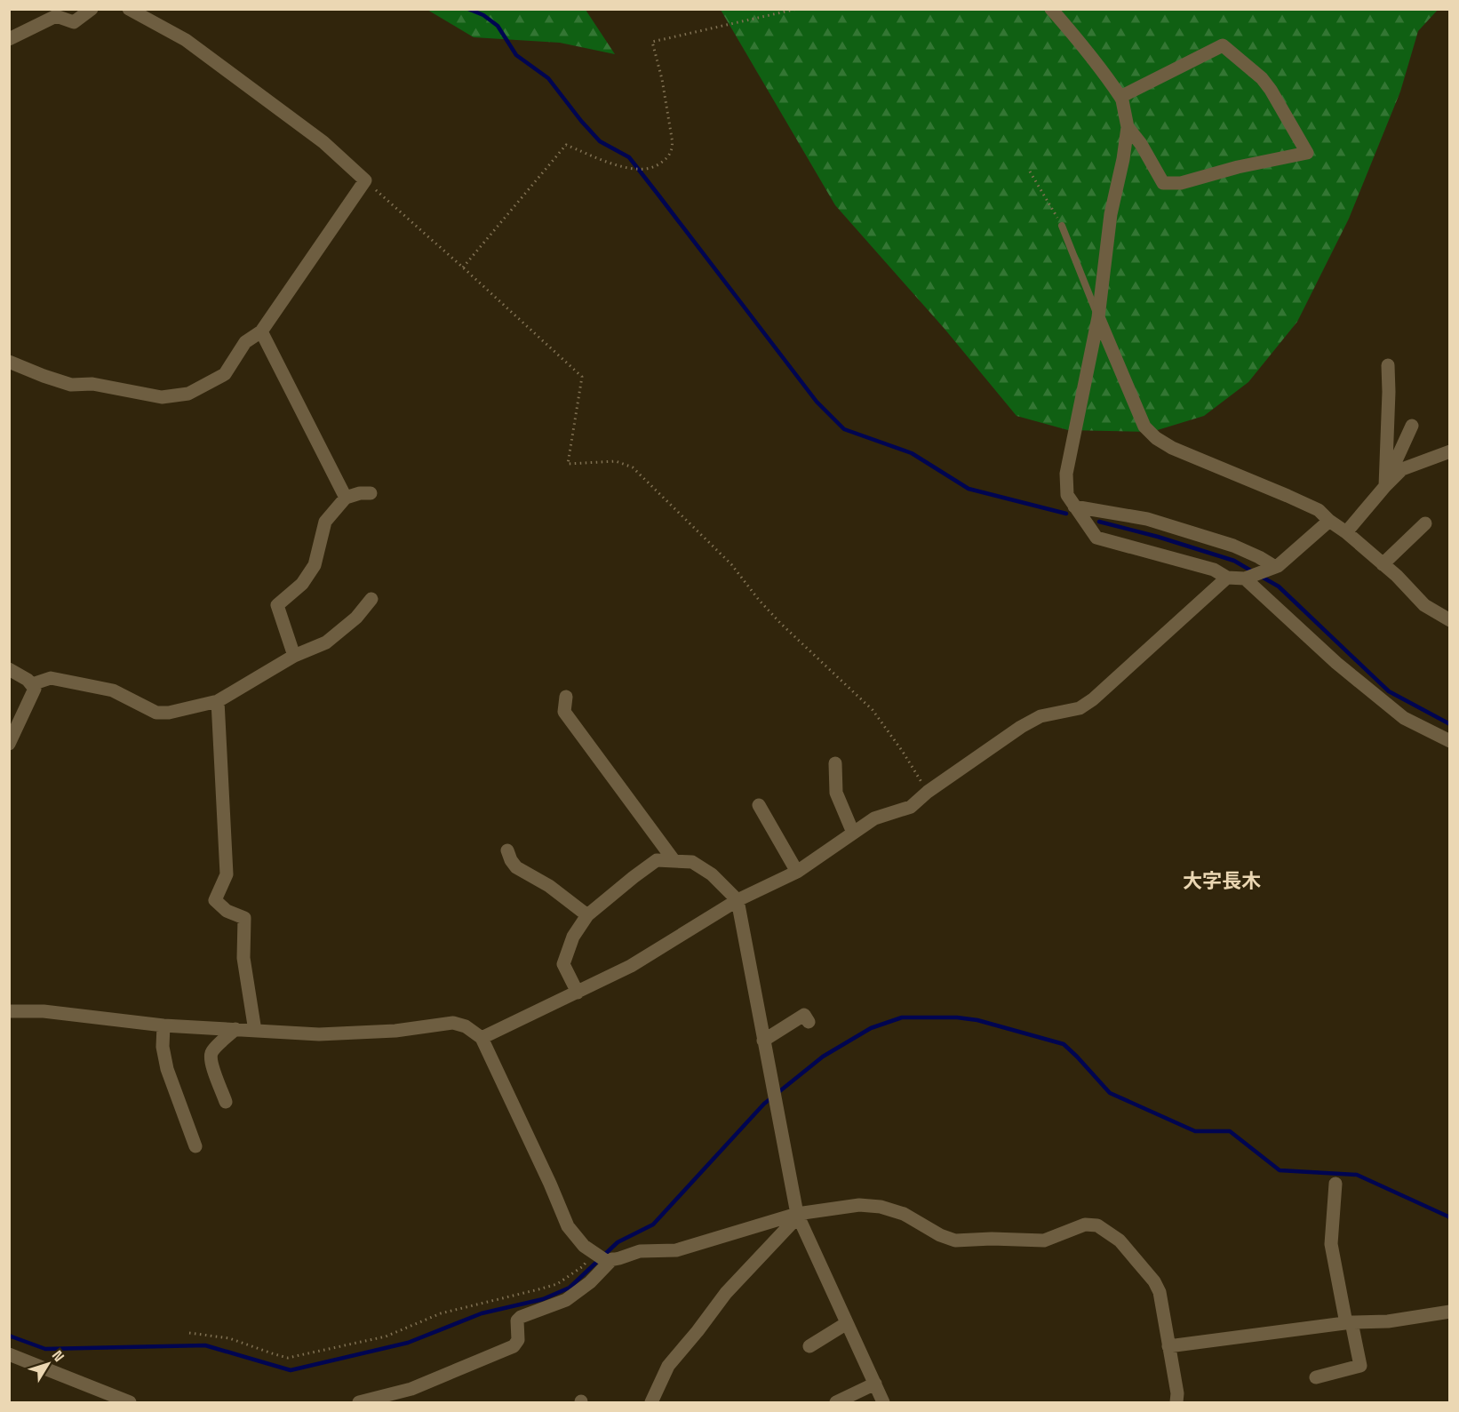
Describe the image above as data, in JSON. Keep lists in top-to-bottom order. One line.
{"districts":["大字長木"],"north":"top right"}
